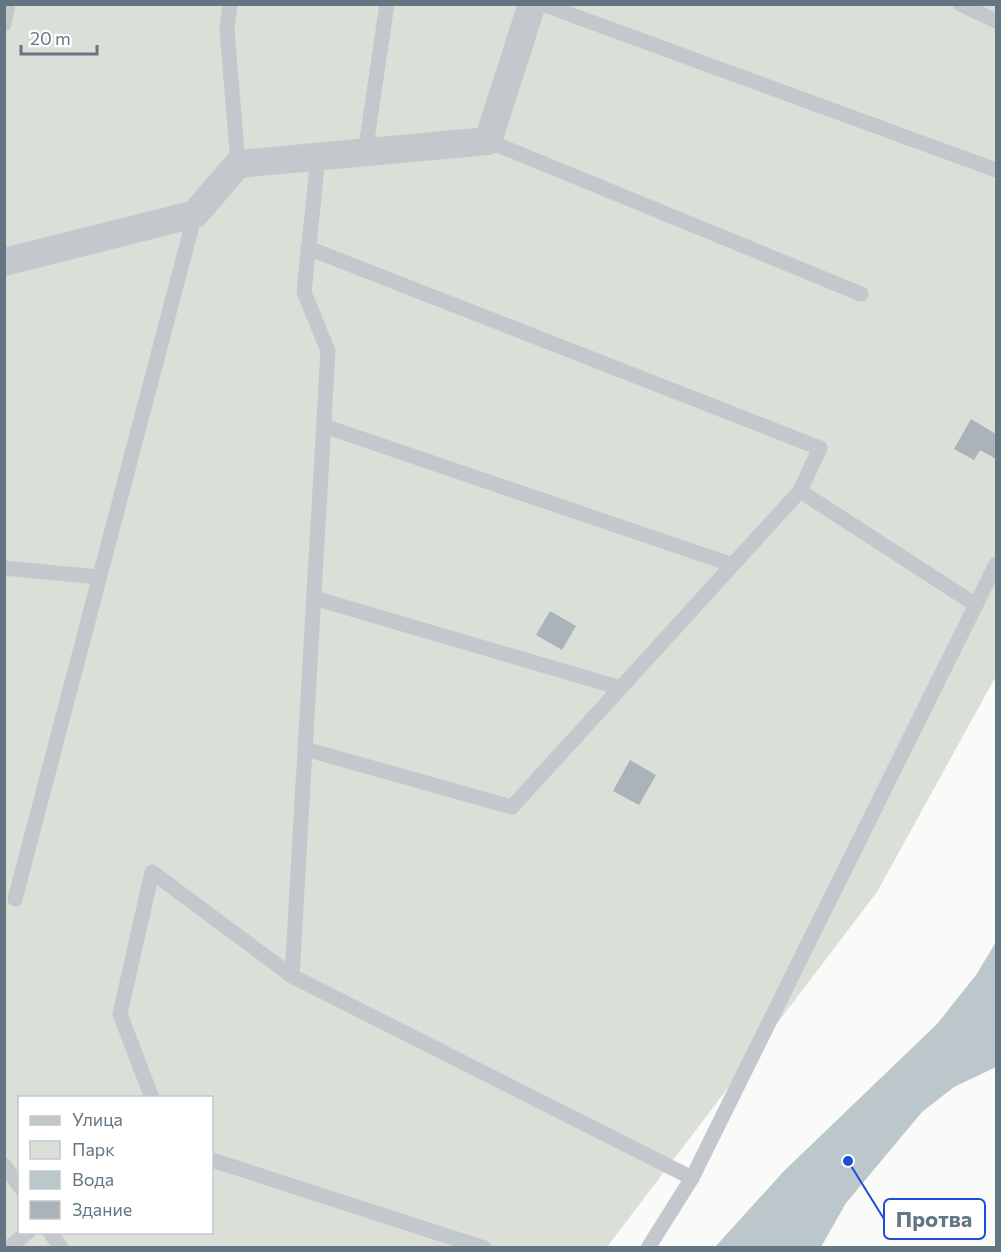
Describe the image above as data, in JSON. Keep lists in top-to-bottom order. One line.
{"places":["Протва"],"legend":["Улица","Парк","Вода","Здание"],"scale_bar":"20 m"}
